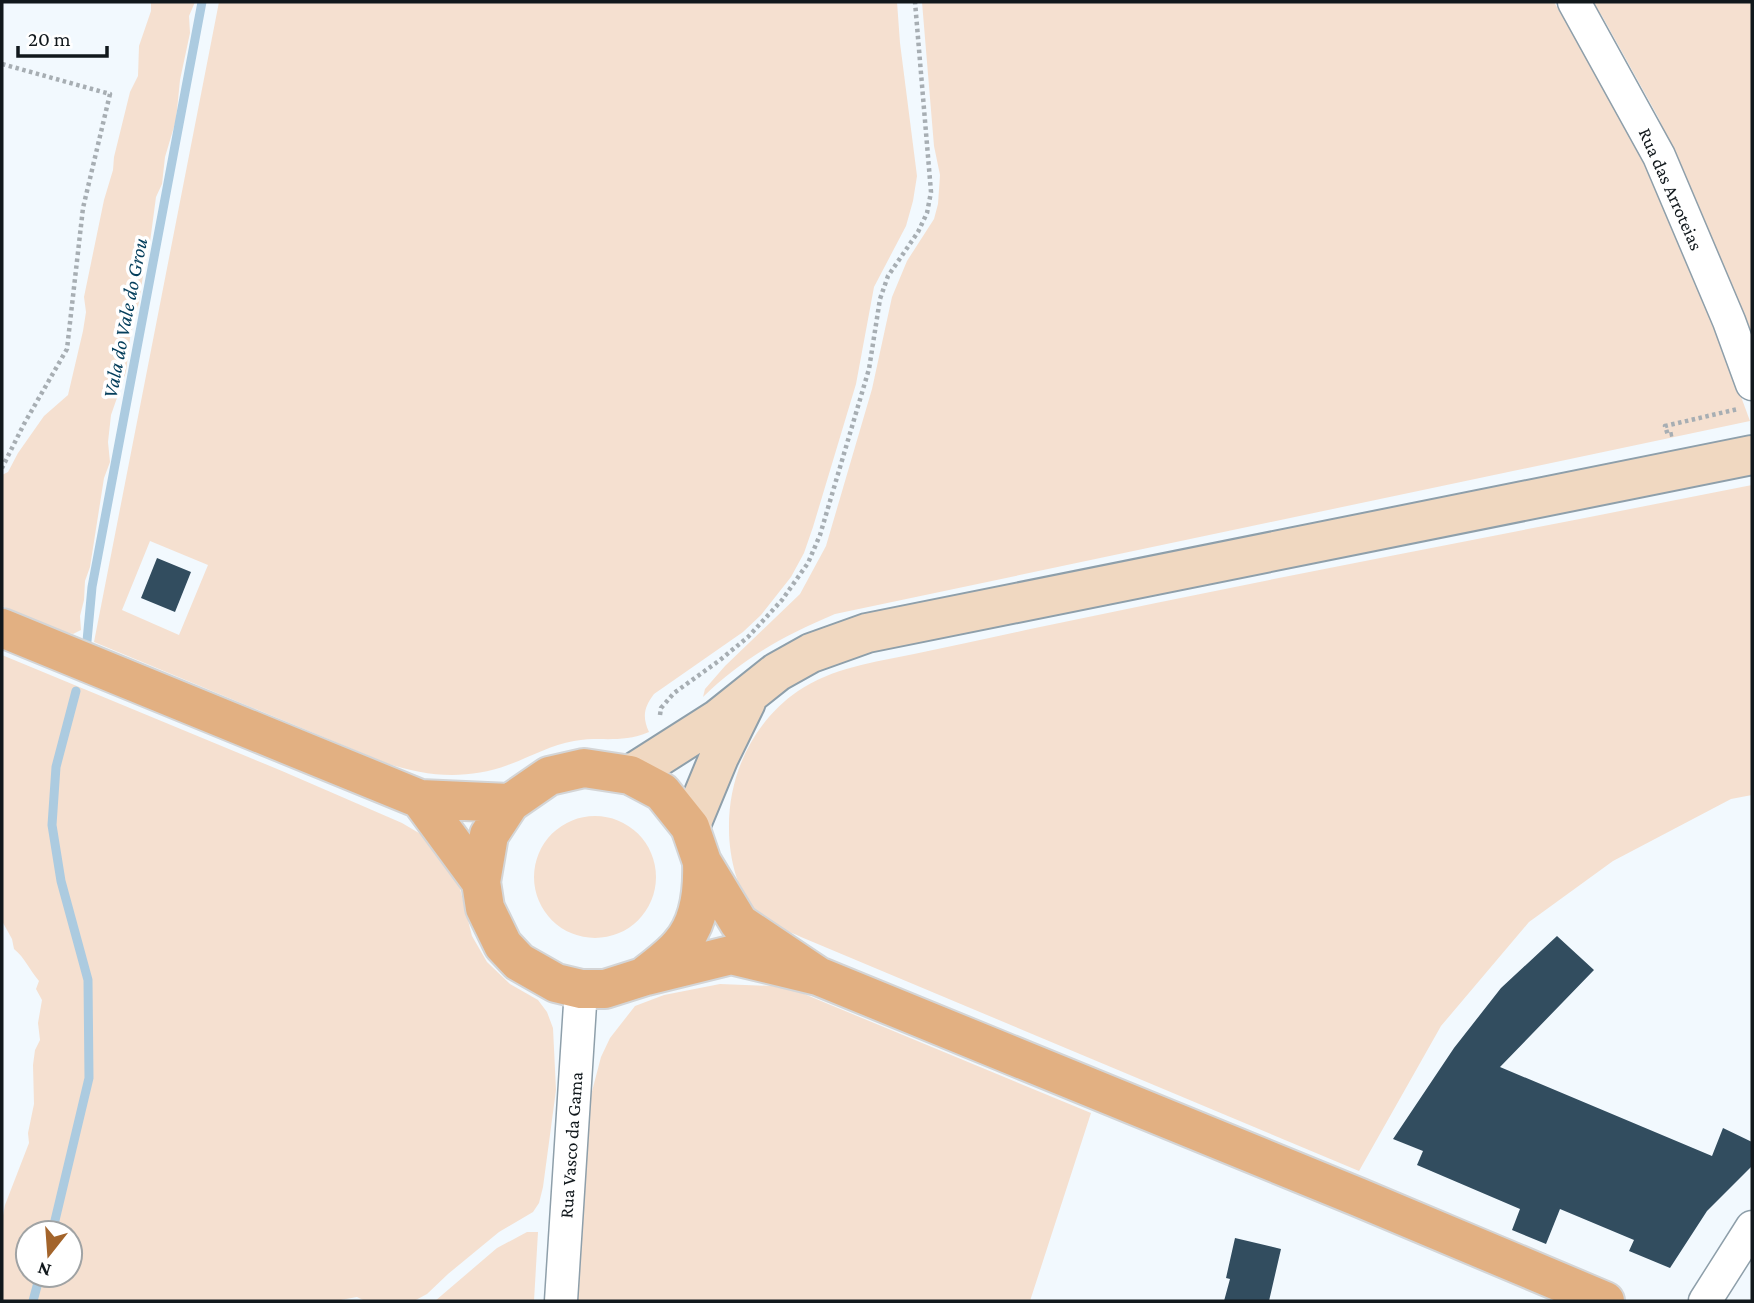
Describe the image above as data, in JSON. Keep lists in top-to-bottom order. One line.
{"streets":{"street":["Rua das Arroteias","Rua Vasco da Gama"]},"water":["Vala do Vale do Grou"],"scale_bar":"20 m","north":"bottom"}
